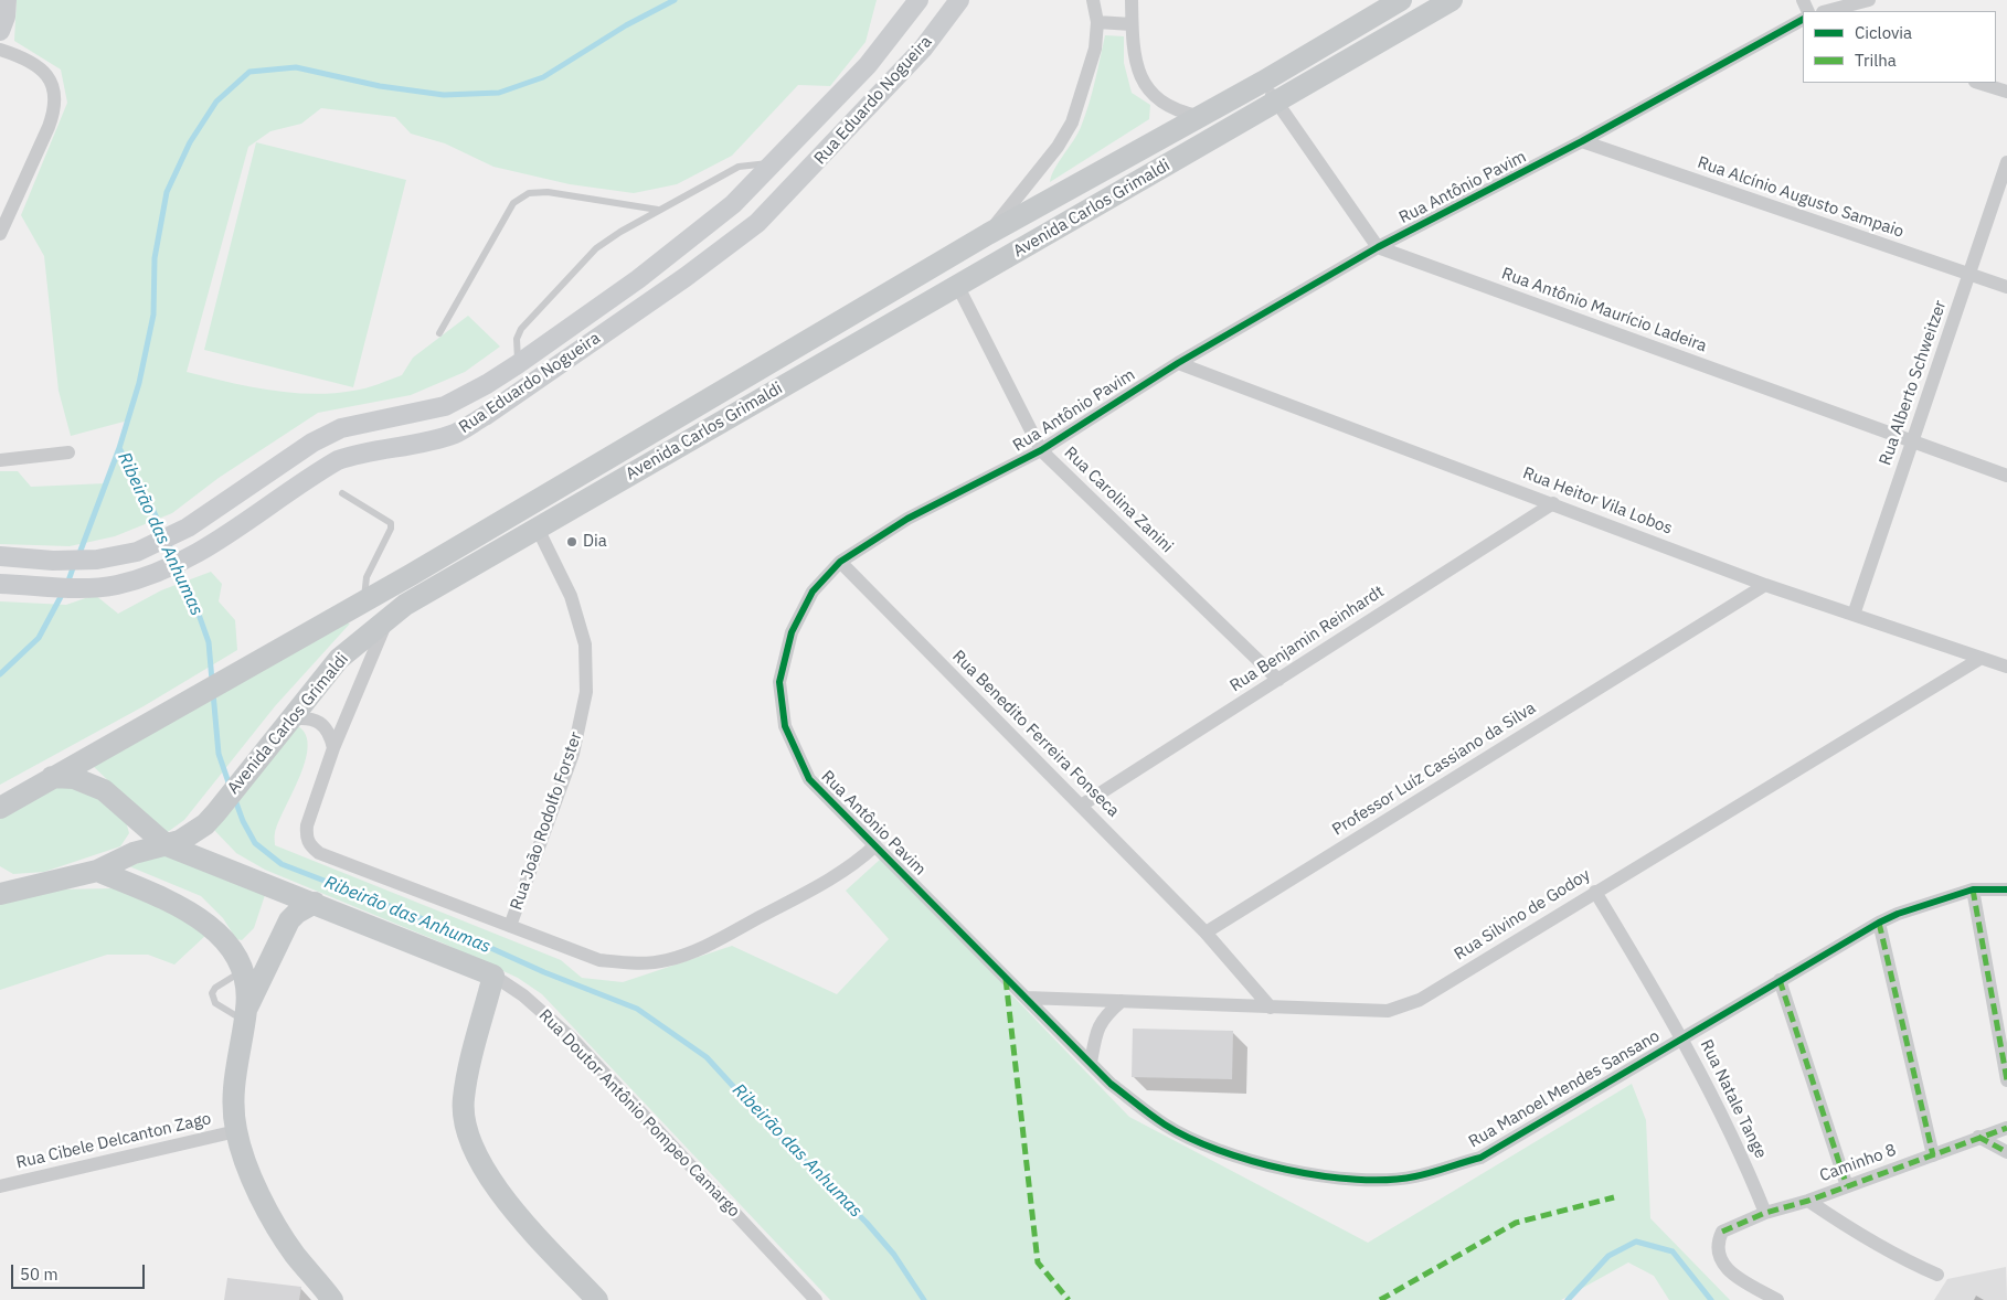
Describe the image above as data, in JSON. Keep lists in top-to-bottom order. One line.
{"streets":{"main road":["Rua Eduardo Nogueira","Avenida Carlos Grimaldi","Rua Doutor Antônio Pompeo Camargo"],"street":["Rua Antônio Pavim","Rua Alcínio Augusto Sampaio","Rua Antônio Maurício Ladeira","Rua Alberto Schweitzer","Rua Carolina Zanini","Rua Heitor Vila Lobos","Rua Benjamin Reinhardt","Rua Benedito Ferreira Fonseca","Professor Luíz Cassiano da Silva","Rua João Rodolfo Forster","Rua Silvino de Godoy","Rua Manoel Mendes Sansano","Rua Natale Tange","Rua Cibele Delcanton Zago","Caminho 8"]},"crossings":[["Rua Antônio Pavim","Rua Alcínio Augusto Sampaio"],["Rua Antônio Pavim","Rua Antônio Maurício Ladeira"],["Rua Antônio Pavim","Rua Carolina Zanini"],["Rua Antônio Pavim","Rua Heitor Vila Lobos"],["Rua Antônio Pavim","Rua Benedito Ferreira Fonseca"],["Rua Antônio Pavim","Rua Silvino de Godoy"],["Rua Antônio Pavim","Rua Manoel Mendes Sansano"],["Rua Alcínio Augusto Sampaio","Rua Alberto Schweitzer"],["Avenida Carlos Grimaldi","Rua Carolina Zanini"],["Avenida Carlos Grimaldi","Rua João Rodolfo Forster"],["Avenida Carlos Grimaldi","Rua Doutor Antônio Pompeo Camargo"],["Rua Antônio Maurício Ladeira","Rua Alberto Schweitzer"],["Rua Alberto Schweitzer","Rua Heitor Vila Lobos"],["Rua Carolina Zanini","Rua Benjamin Reinhardt"],["Rua Heitor Vila Lobos","Rua Benjamin Reinhardt"],["Rua Heitor Vila Lobos","Professor Luíz Cassiano da Silva"],["Rua Heitor Vila Lobos","Rua Silvino de Godoy"],["Rua Benjamin Reinhardt","Rua Benedito Ferreira Fonseca"],["Rua Benedito Ferreira Fonseca","Professor Luíz Cassiano da Silva"],["Rua Silvino de Godoy","Rua Manoel Mendes Sansano"],["Rua Silvino de Godoy","Rua Natale Tange"],["Rua Manoel Mendes Sansano","Rua Natale Tange"],["Rua Natale Tange","Caminho 8"]],"water":["Ribeirão das Anhumas"],"places":["Dia"],"legend":["Ciclovia","Trilha"],"scale_bar":"50 m"}
